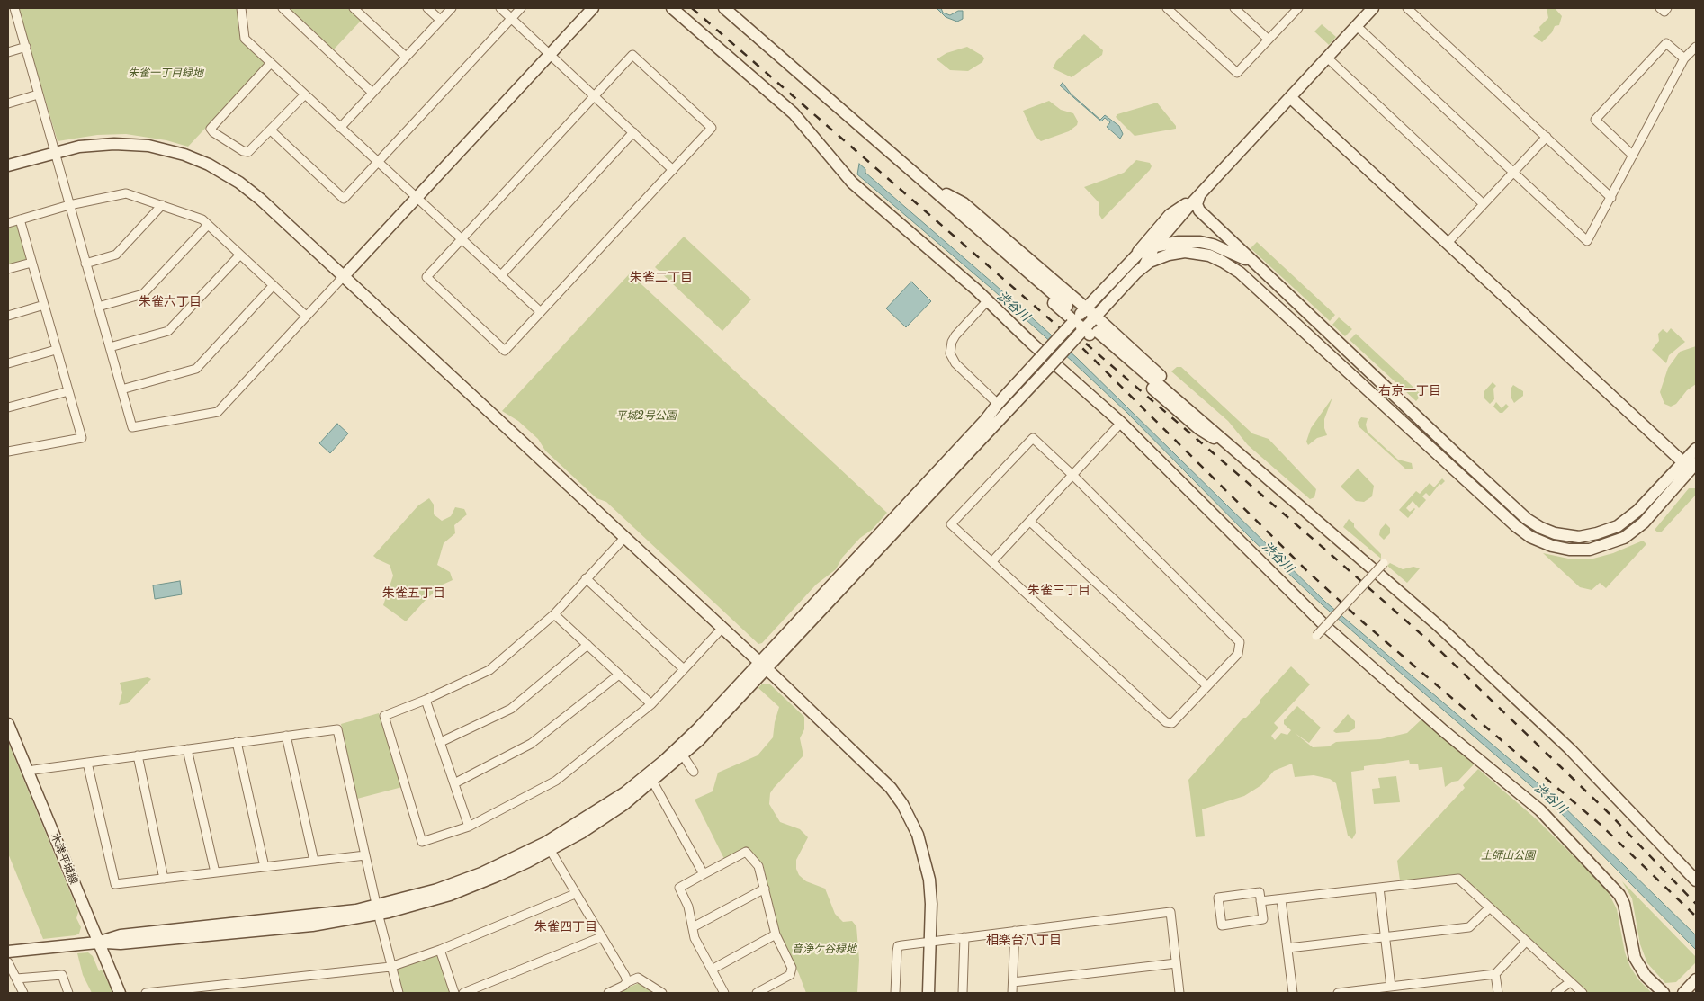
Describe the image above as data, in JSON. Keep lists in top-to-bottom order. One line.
{"streets":{"street":["木津平城線"]},"districts":["朱雀二丁目","朱雀六丁目","右京一丁目","朱雀三丁目","朱雀五丁目","朱雀四丁目","相楽台八丁目"],"water":["渋谷川"],"parks":["朱雀一丁目緑地","平城2号公園","土師山公園","音浄ケ谷緑地"]}
